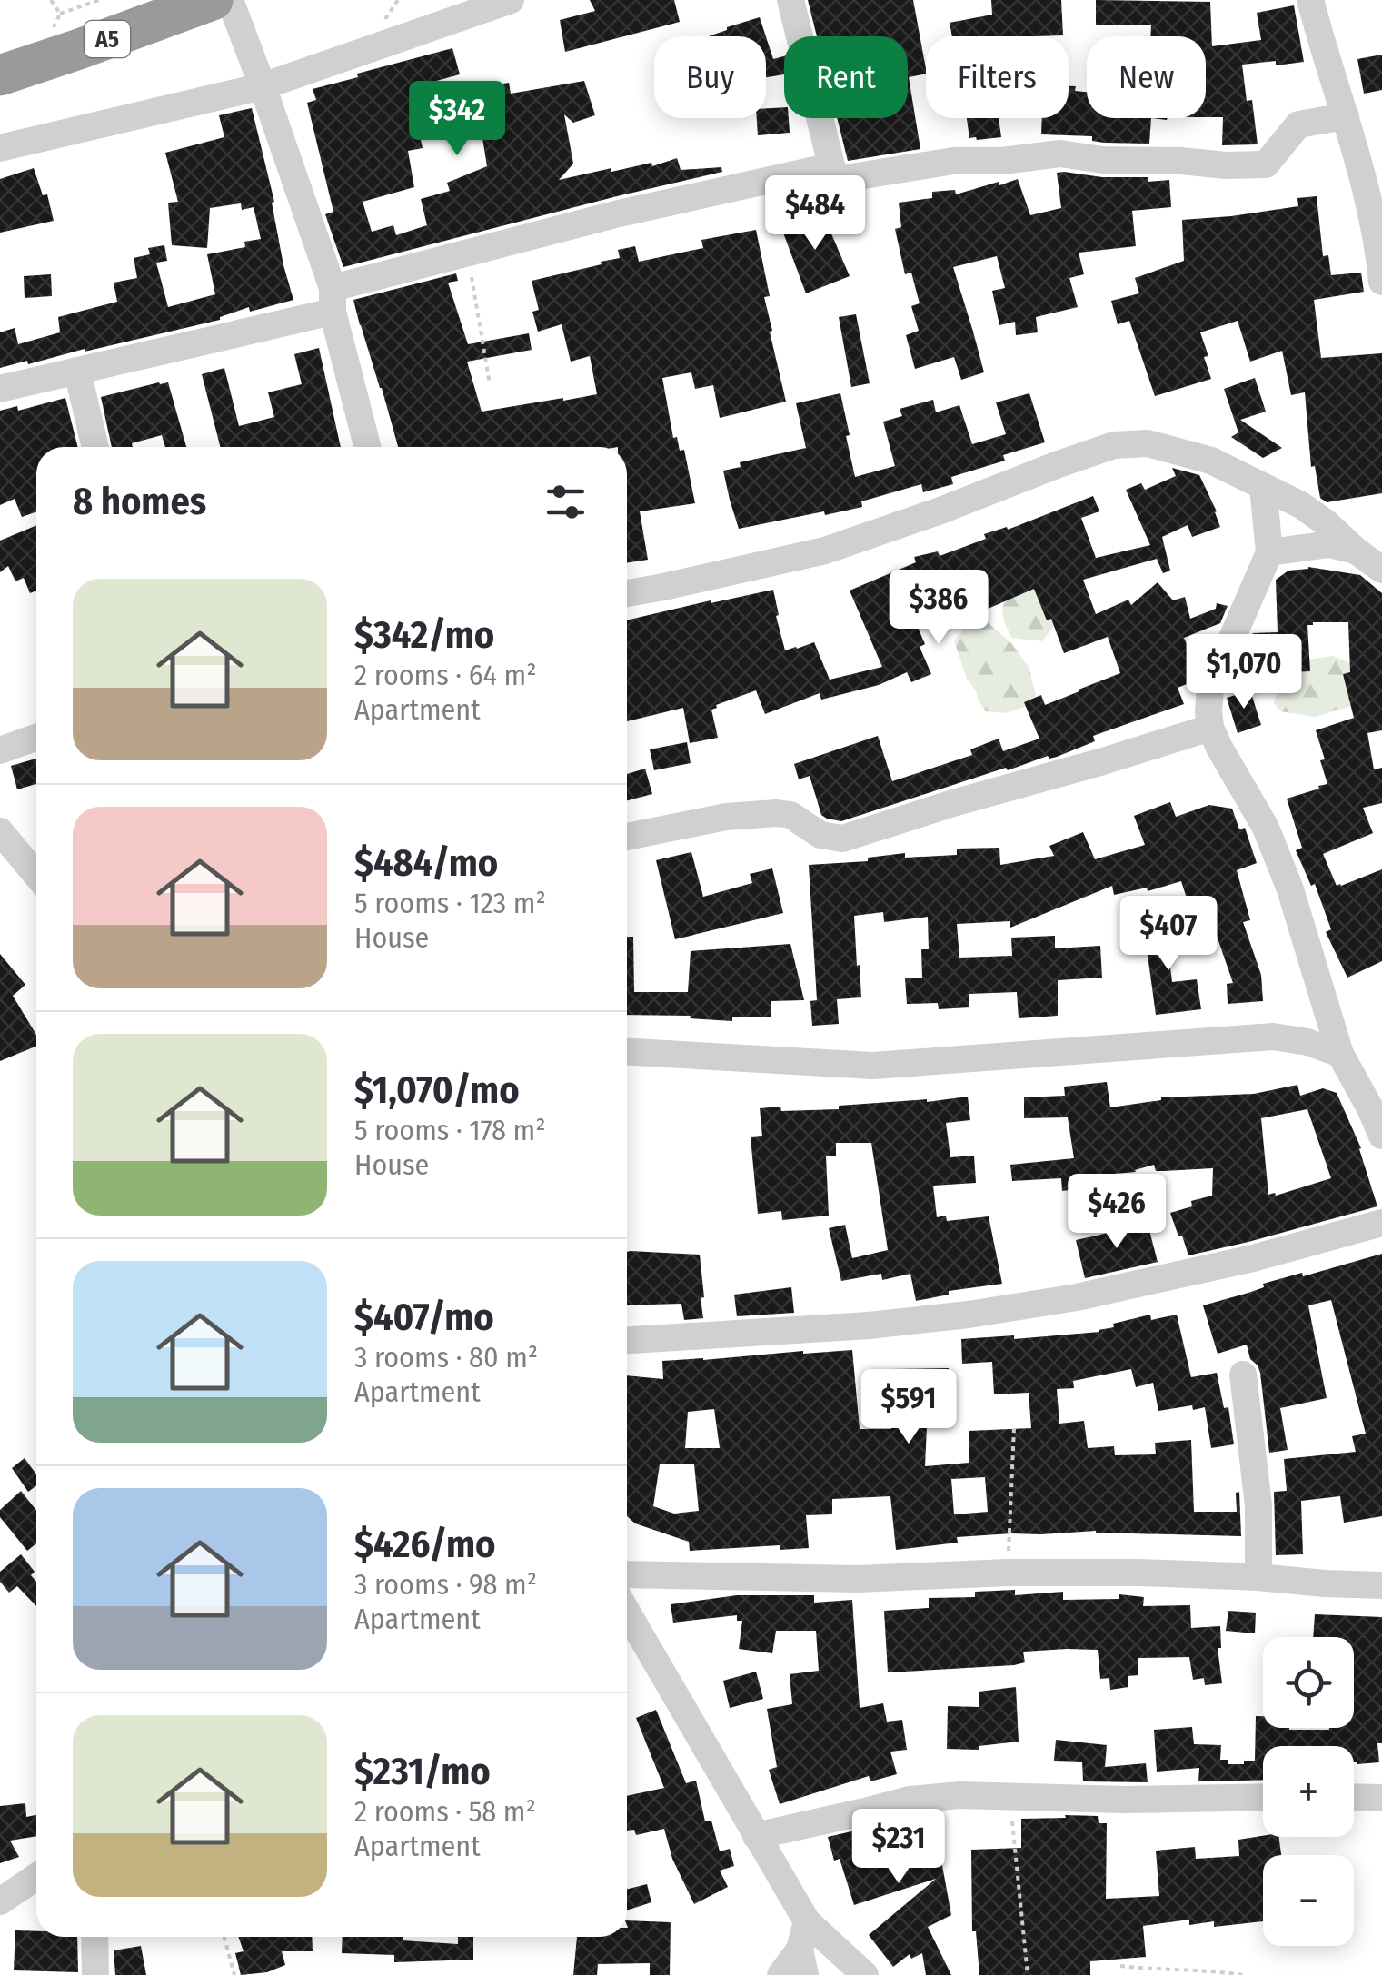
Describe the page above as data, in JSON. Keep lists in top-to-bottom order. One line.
{"streets":{"highway":["A5"]},"page":{"chip":["Buy","Rent","Filters","New"],"price":["$342","$484","$386","$1,070","$407","$426","$591","$231"],"heading":"8 homes","list":[{"name":"$342/mo","note":"2 rooms · 64 m² · Apartment"},{"name":"$484/mo","note":"5 rooms · 123 m² · House"},{"name":"$1,070/mo","note":"5 rooms · 178 m² · House"},{"name":"$407/mo","note":"3 rooms · 80 m² · Apartment"},{"name":"$426/mo","note":"3 rooms · 98 m² · Apartment"},{"name":"$231/mo","note":"2 rooms · 58 m² · Apartment"}],"map_buttons":["+","−"]}}
